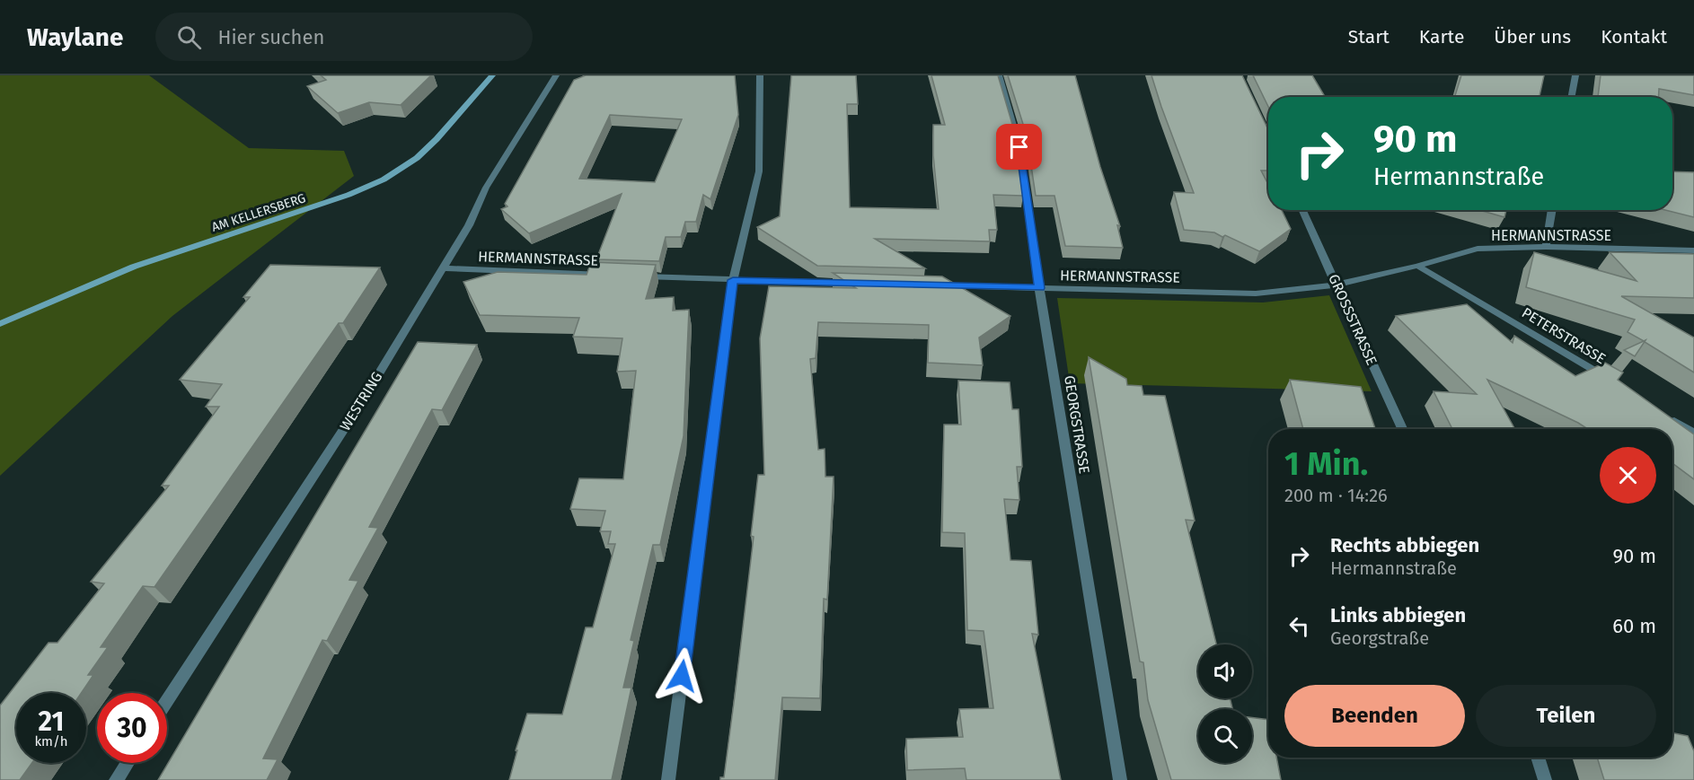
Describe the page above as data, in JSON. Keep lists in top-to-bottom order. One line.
{"streets":{"main road":["AM KELLERSBERG"],"street":["HERMANNSTRASSE","GROSSSTRASSE","PETERSTRASSE","WESTRING","GEORGSTRASSE"]},"crossings":[["HERMANNSTRASSE","GROSSSTRASSE"],["HERMANNSTRASSE","PETERSTRASSE"],["HERMANNSTRASSE","WESTRING"],["HERMANNSTRASSE","GEORGSTRASSE"]],"page":{"header":"Waylane","search":"Hier suchen","nav":["Start","Karte","Über uns","Kontakt"],"turn":["90 m","Hermannstraße"],"heading":["1 Min.","200 m · 14:26"],"list":[{"name":"Rechts abbiegen","note":"Hermannstraße","value":"90 m"},{"name":"Links abbiegen","note":"Georgstraße","value":"60 m"}],"buttons":["Beenden","Teilen"],"speed":"21 km/h","limit":"30"}}
